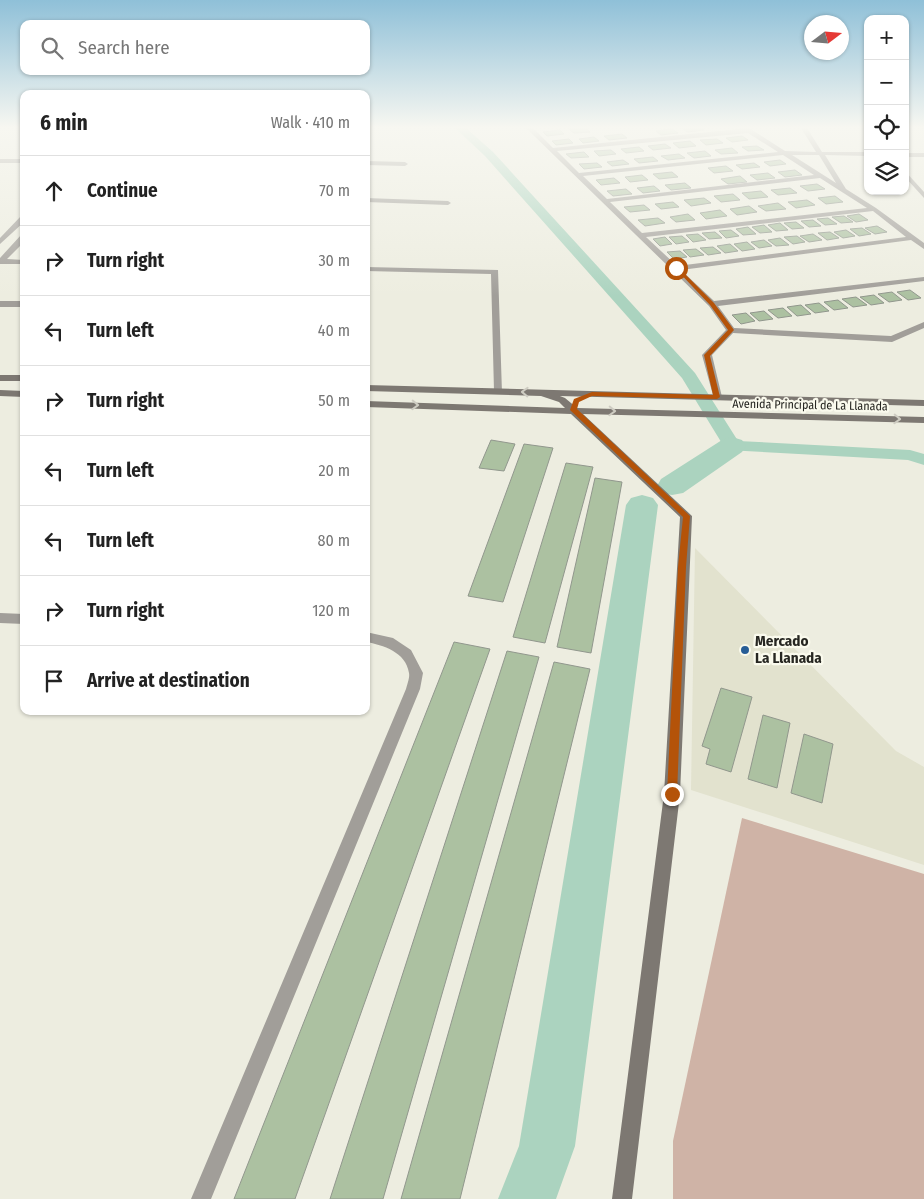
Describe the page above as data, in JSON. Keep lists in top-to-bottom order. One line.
{"streets":{"main road":["Avenida Principal de La Llanada"]},"places":["Mercado La Llanada"],"north":"right","page":{"map_buttons":["+","−"],"search":"Search here","heading":["6 min","Walk · 410 m"],"list":[["Continue","70 m"],["Turn right","30 m"],["Turn left","40 m"],["Turn right","50 m"],["Turn left","20 m"],["Turn left","80 m"],["Turn right","120 m"],"Arrive at destination"]}}
